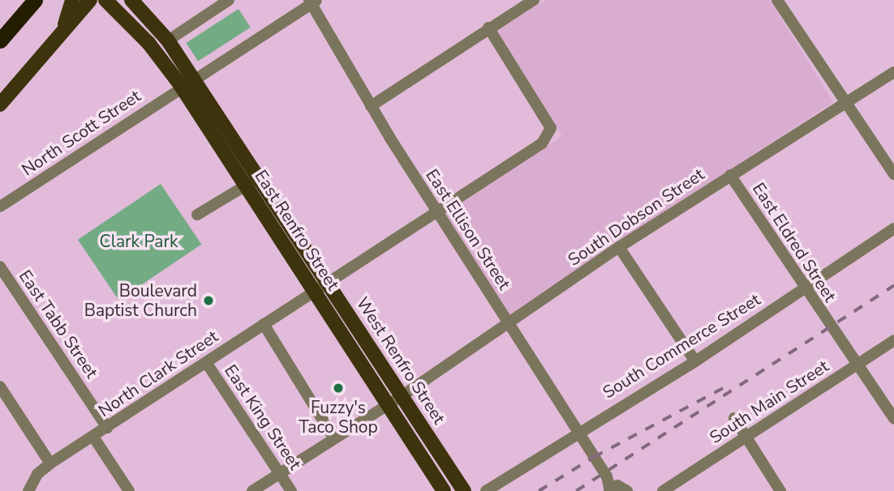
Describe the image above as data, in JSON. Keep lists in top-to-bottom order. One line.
{"streets":{"main road":["East Renfro Street","West Renfro Street"],"street":["North Scott Street","South Dobson Street","East Ellison Street","East Eldred Street","East Tabb Street","South Commerce Street","North Clark Street","South Main Street","East King Street"]},"crossings":[["North Scott Street","East Ellison Street"],["North Scott Street","East Renfro Street"],["North Scott Street","West Renfro Street"],["South Dobson Street","East Ellison Street"],["South Dobson Street","East Renfro Street"],["South Dobson Street","East Eldred Street"],["South Dobson Street","West Renfro Street"],["South Dobson Street","East King Street"],["East Ellison Street","South Commerce Street"],["East Ellison Street","North Clark Street"],["East Renfro Street","West Renfro Street"],["East Renfro Street","North Clark Street"],["East Eldred Street","South Commerce Street"],["East Eldred Street","South Main Street"],["East Tabb Street","North Clark Street"],["West Renfro Street","North Clark Street"],["North Clark Street","East King Street"]],"parks":["Clark Park"],"places":["Boulevard Baptist Church","Fuzzy's Taco Shop"]}
